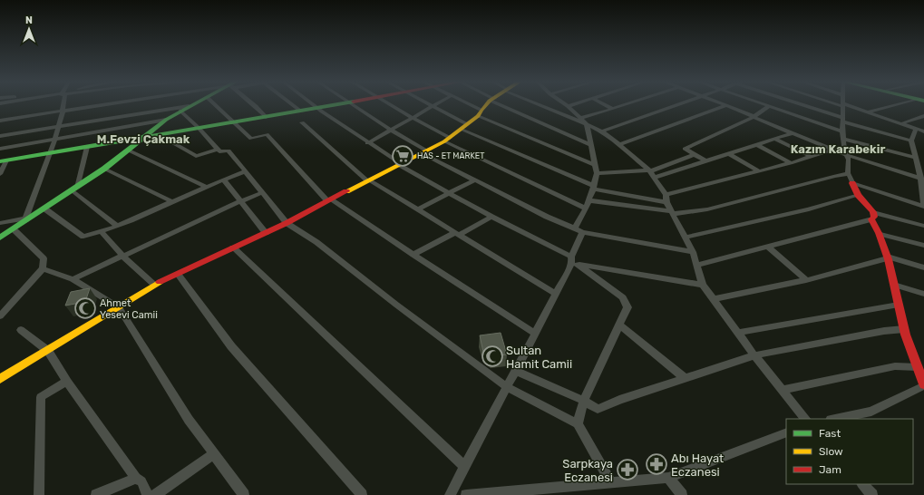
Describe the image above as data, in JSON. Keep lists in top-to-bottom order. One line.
{"districts":["M.Fevzi Çakmak","Kazım Karabekir"],"places":{"supermarket":["HAS - ET MARKET"],"mosque":["Ahmet Yesevi Camii","Sultan Hamit Camii"],"pharmacy":["Abı Hayat Eczanesi","Sarpkaya Eczanesi"]},"legend":["Fast","Slow","Jam"],"north":"top"}
